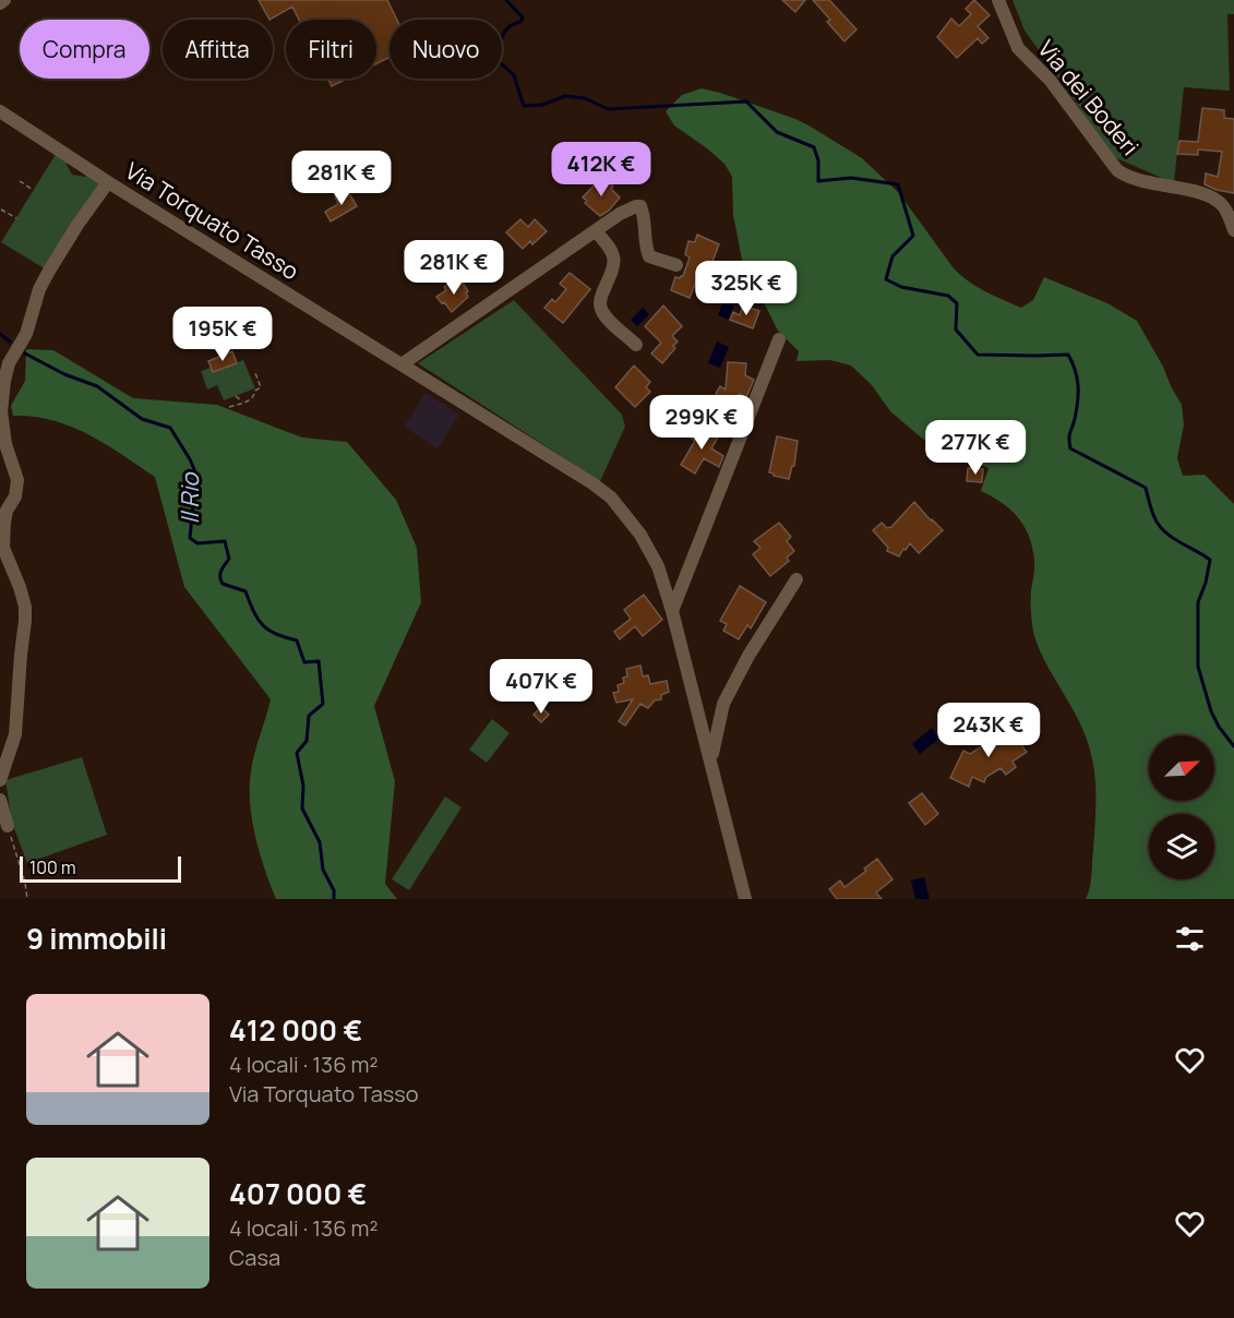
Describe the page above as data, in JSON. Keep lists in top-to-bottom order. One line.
{"streets":{"street":["Via dei Boderi","Via Torquato Tasso"]},"water":["Il Rio"],"scale_bar":"100 m","north":"top right","page":{"chip":["Compra","Affitta","Filtri","Nuovo"],"price":["412K €","281K €","281K €","325K €","195K €","299K €","277K €","407K €","243K €"],"scale":"100 m","heading":"9 immobili","list":[{"name":"412 000 €","note":"4 locali · 136 m² · Via Torquato Tasso"},{"name":"407 000 €","note":"4 locali · 136 m² · Casa"}]}}
